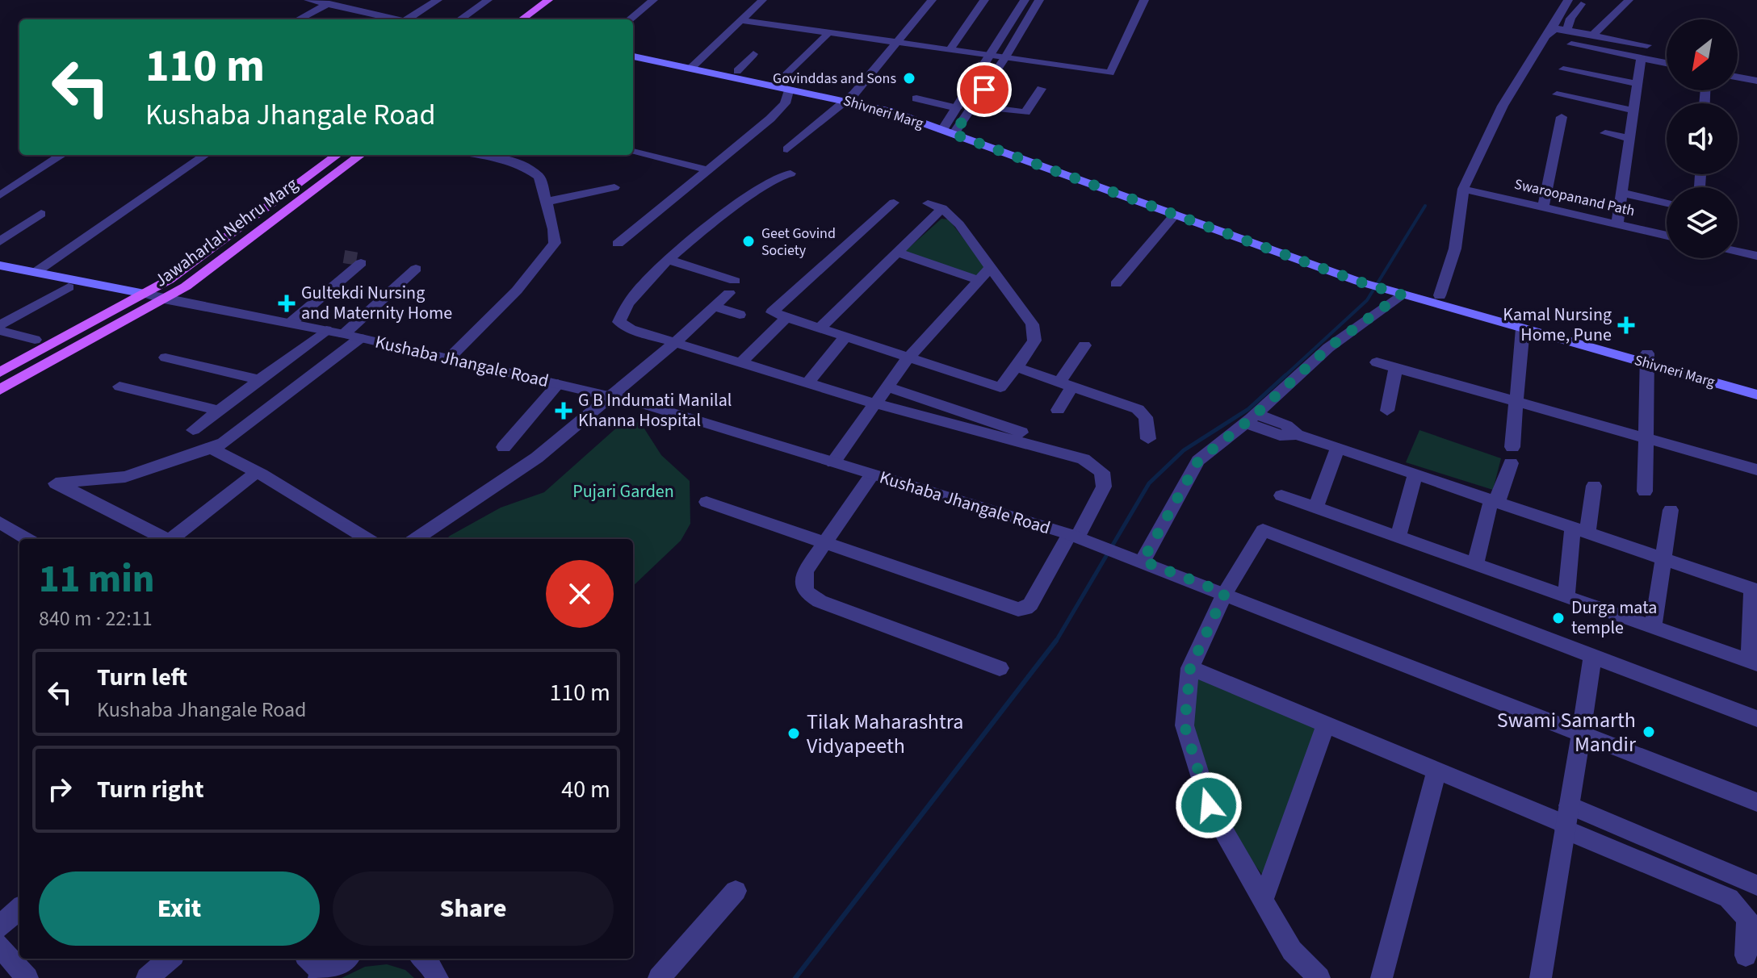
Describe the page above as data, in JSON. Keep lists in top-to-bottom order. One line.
{"streets":{"main road":["Shivneri Marg","Jawaharlal Nehru Marg"],"street":["Swaroopanand Path","Kushaba Jhangale Road"]},"crossings":[["Jawaharlal Nehru Marg","Kushaba Jhangale Road"]],"parks":["Pujari Garden"],"places":{"other":["Govinddas and Sons","Geet Govind Society","Durga mata temple","Swami Samarth Mandir","Tilak Maharashtra Vidyapeeth"],"health":["Gultekdi Nursing and Maternity Home","Kamal Nursing Home, Pune","G B Indumati Manilal Khanna Hospital"]},"north":"bottom left","page":{"turn":["110 m","Kushaba Jhangale Road"],"heading":["11 min","840 m · 22:11"],"list":[{"name":"Turn left","note":"Kushaba Jhangale Road","value":"110 m"},{"name":"Turn right","value":"40 m"}],"buttons":["Exit","Share"]}}
